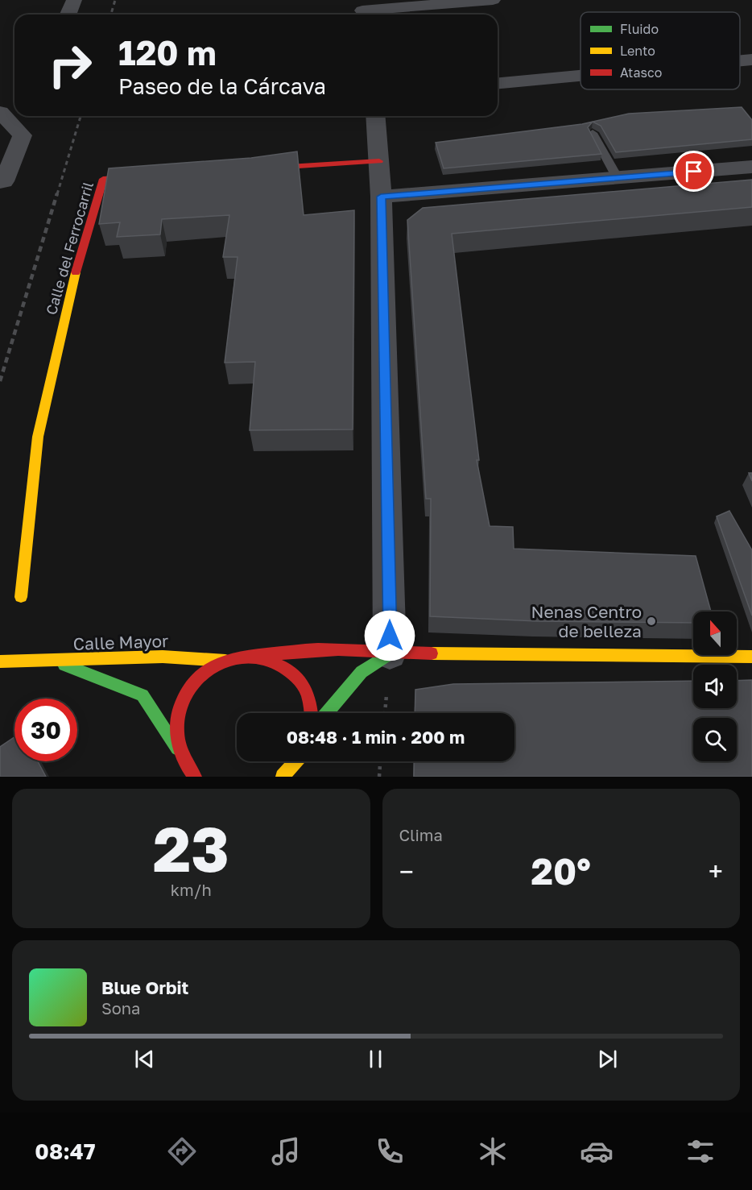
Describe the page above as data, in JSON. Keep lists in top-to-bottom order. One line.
{"streets":{"street":["Calle del Ferrocarril","Calle Mayor"]},"places":["Nenas Centro de belleza"],"legend":["Fluido","Lento","Atasco"],"north":"top","page":{"turn":["120 m","Paseo de la Cárcava"],"limit":"30","trip":"08:48 · 1 min · 200 m","tile":[["23","km/h"],"Clima"],"heat":["−","20°","+"],"song":["Blue Orbit","Sona"],"tabs":"08:47"}}
